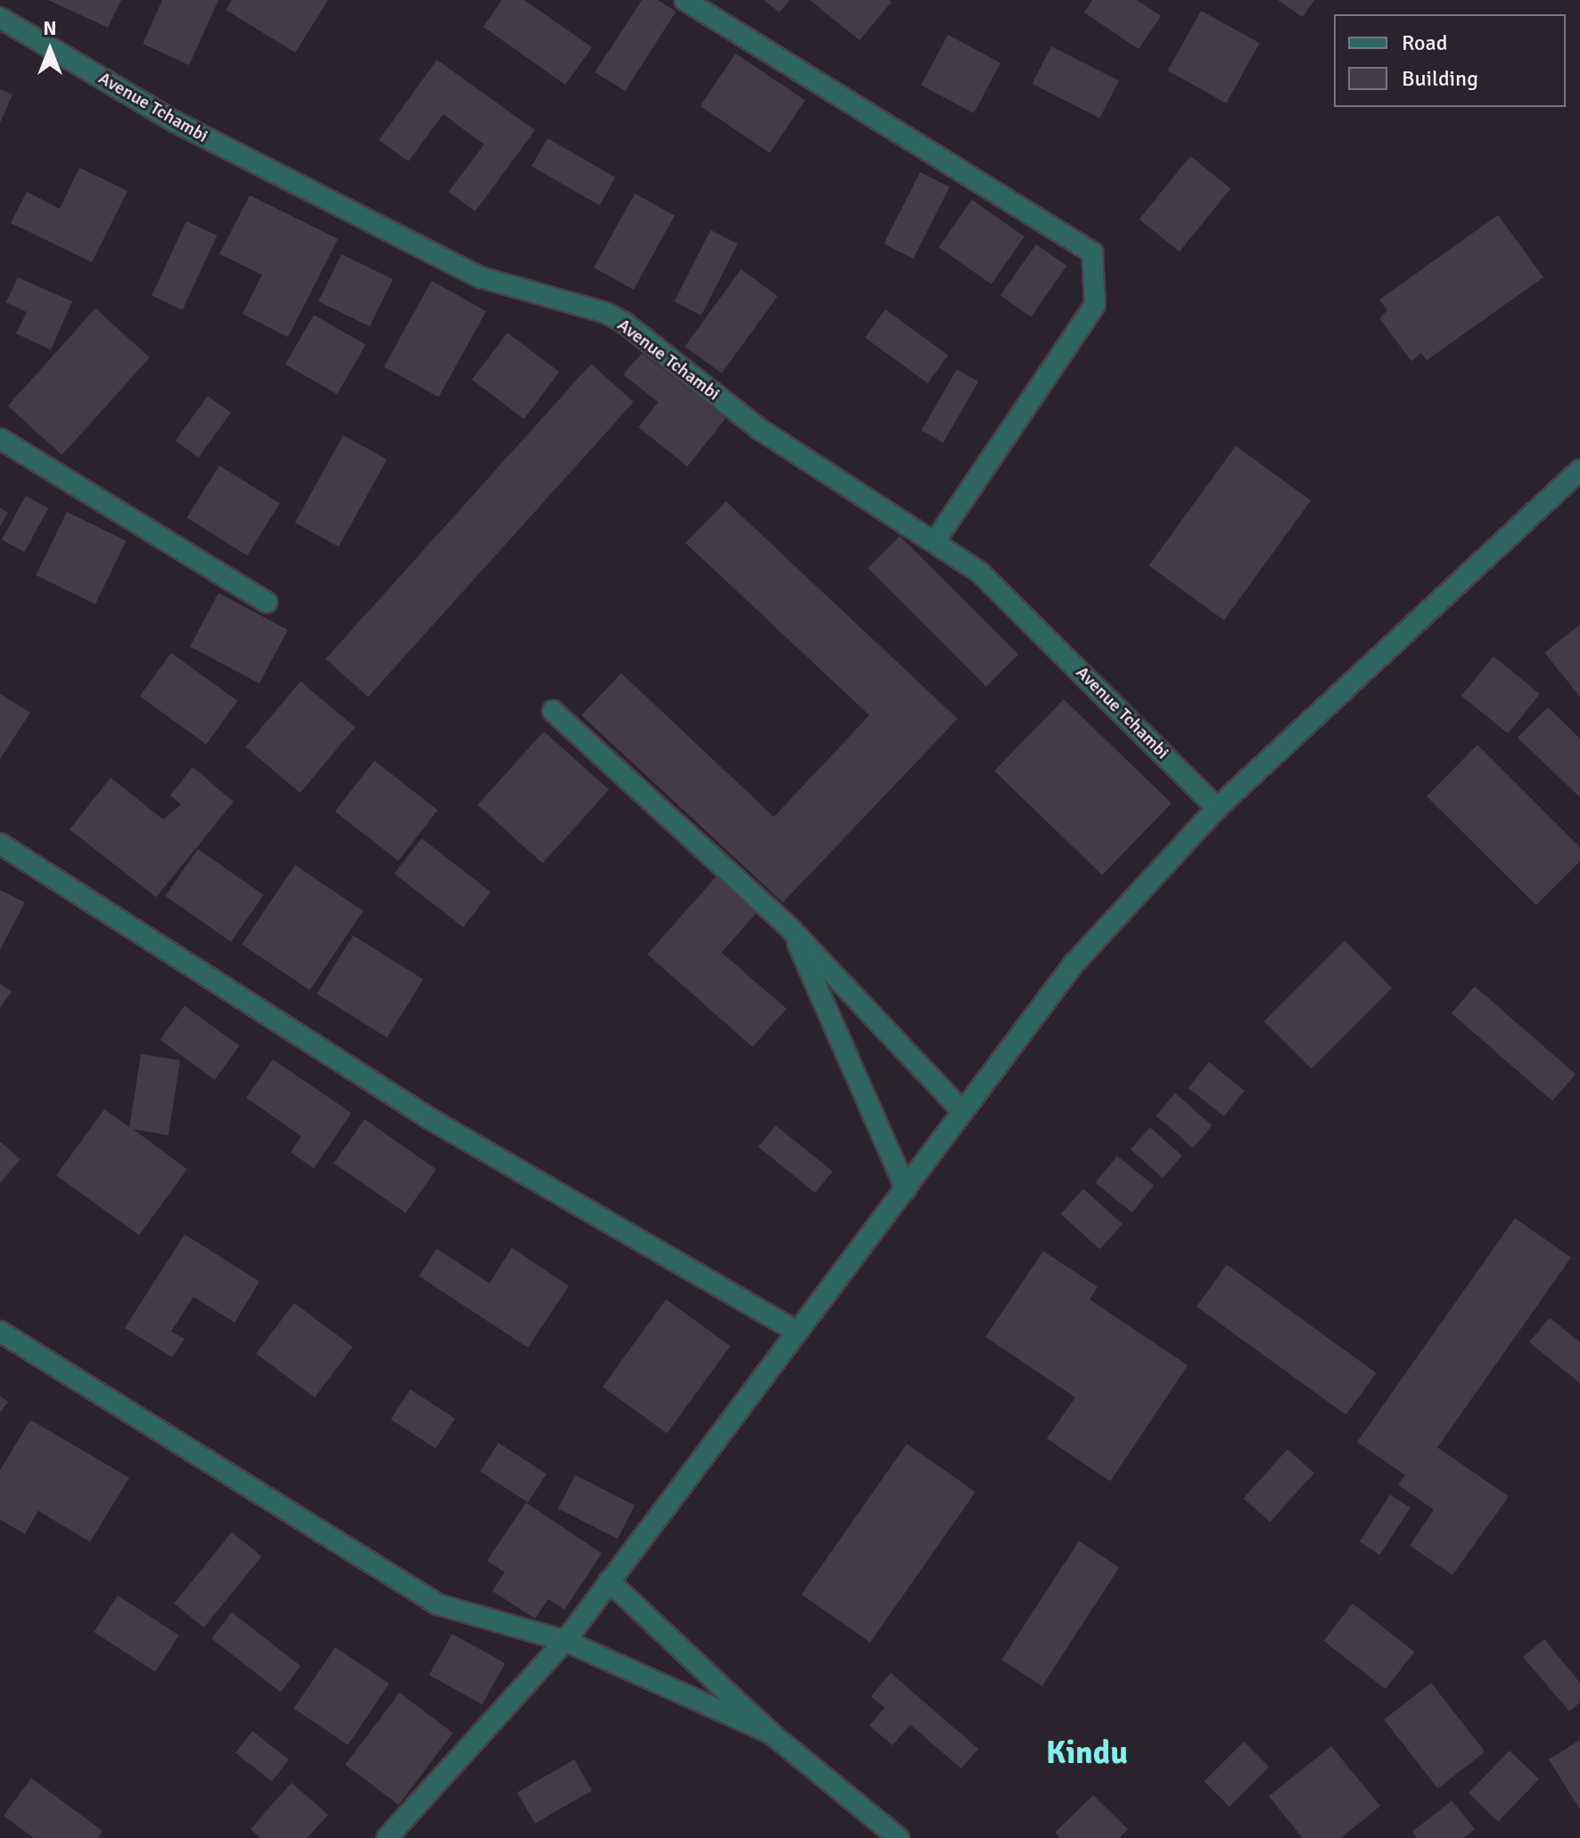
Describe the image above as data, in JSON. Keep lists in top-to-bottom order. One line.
{"streets":{"street":["Avenue Tchambi"]},"districts":["Kindu"],"legend":["Road","Building"],"north":"top"}
